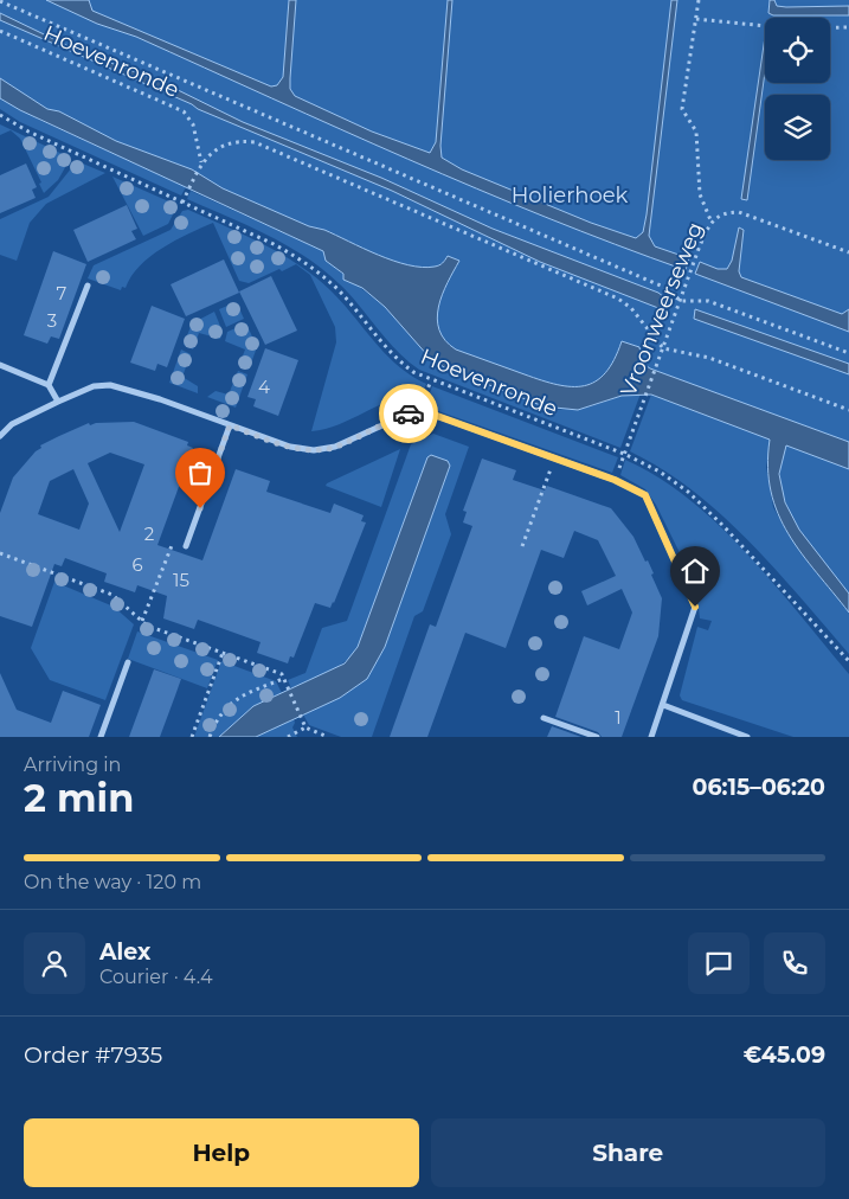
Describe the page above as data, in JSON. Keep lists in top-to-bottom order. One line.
{"streets":{"path":["Hoevenronde","Vroonweerseweg"]},"crossings":[["Hoevenronde","Vroonweerseweg"]],"parks":["Holierhoek"],"house_numbers":["7","3","4","2","6","15","1"],"page":{"heading":["2 min","Arriving in","06:15–06:20"],"panel":["Alex","Courier · 4.4","Order #7935","€45.09"],"bar":"On the way · 120 m","buttons":["Help","Share"]}}
